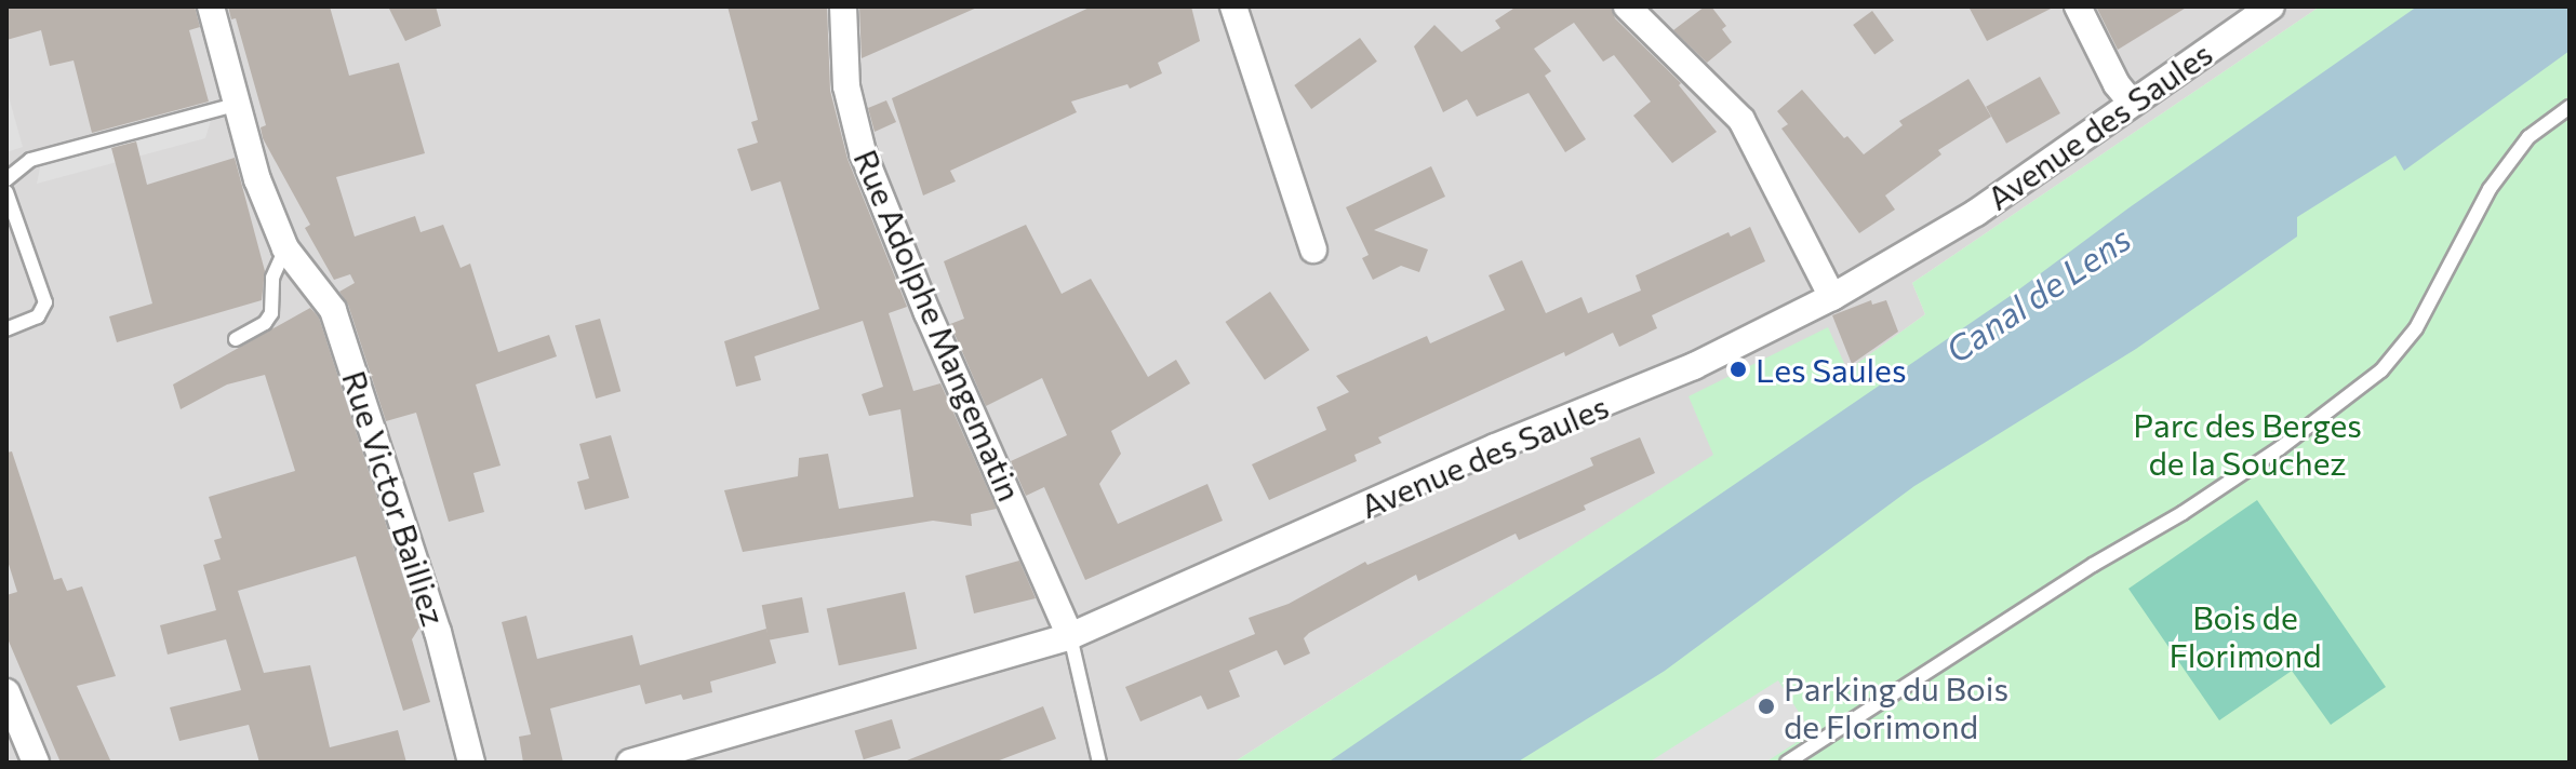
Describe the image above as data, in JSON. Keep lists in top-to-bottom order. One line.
{"streets":{"street":["Avenue des Saules","Rue Adolphe Mangematin","Rue Victor Bailliez"]},"crossings":[["Avenue des Saules","Rue Adolphe Mangematin"]],"water":["Canal de Lens"],"parks":["Parc des Berges de la Souchez","Bois de Florimond"],"places":["Les Saules","Parking du Bois de Florimond"]}
